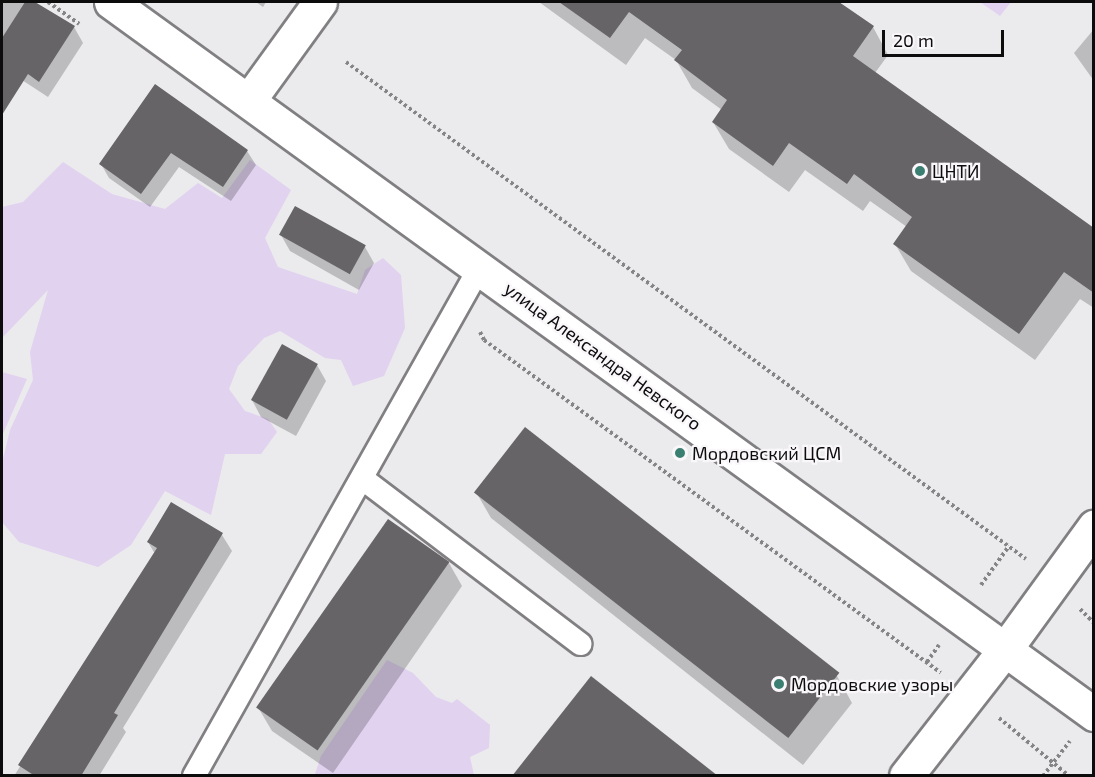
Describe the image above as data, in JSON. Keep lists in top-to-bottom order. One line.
{"streets":{"main road":["улица Александра Невского"]},"places":["ЦНТИ","Мордовский ЦСМ","Мордовские узоры"],"scale_bar":"20 m"}
